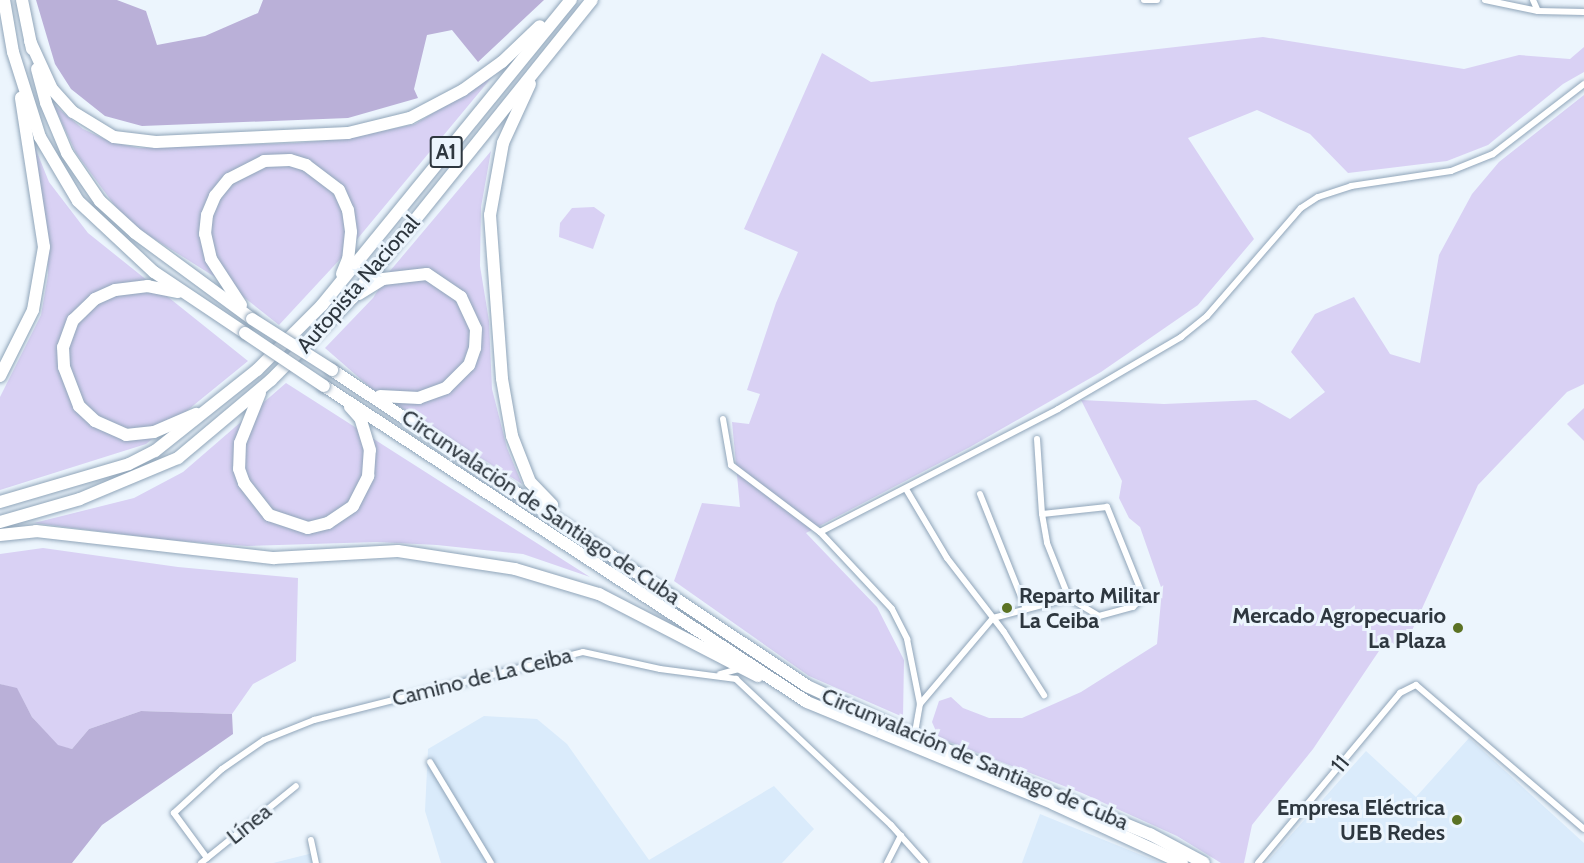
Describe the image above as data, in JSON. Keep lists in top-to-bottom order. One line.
{"streets":{"highway":["A1","Autopista Nacional","Circunvalación de Santiago de Cuba"],"street":["Camino de La Ceiba","11","Línea"]},"crossings":[["Camino de La Ceiba","Línea"]],"places":["Reparto Militar La Ceiba","Mercado Agropecuario La Plaza","Empresa Eléctrica UEB Redes"]}
